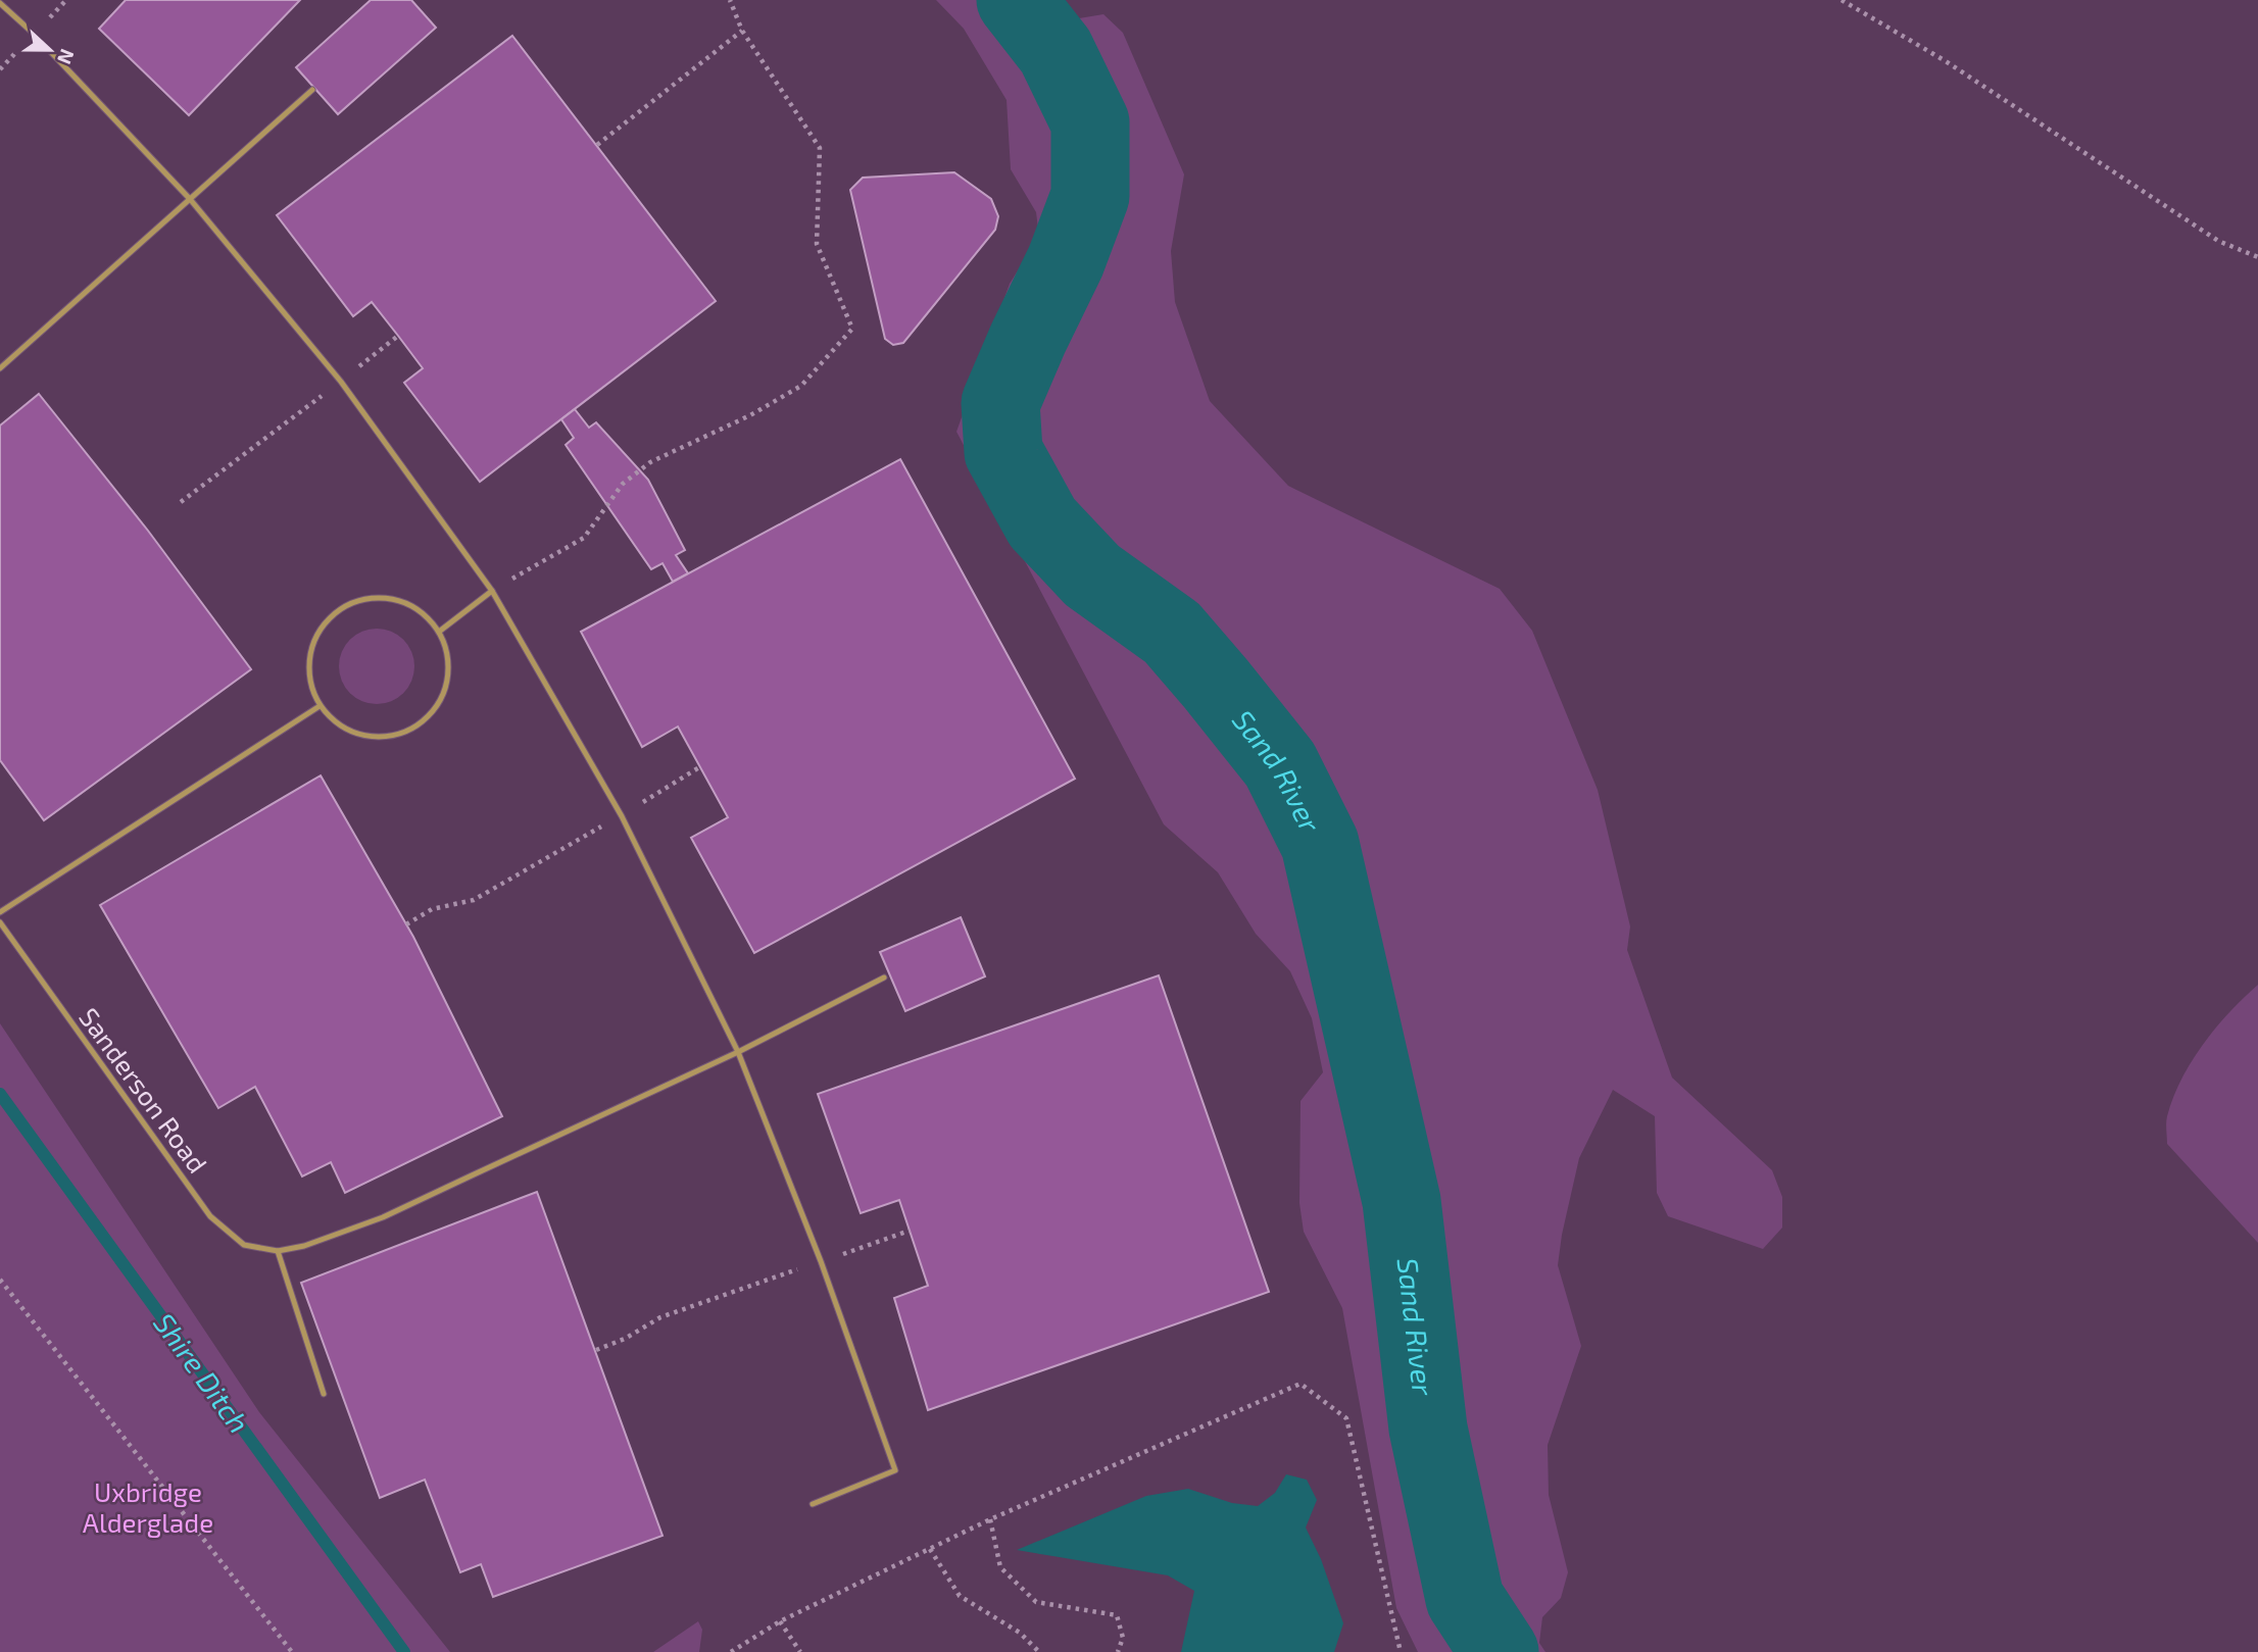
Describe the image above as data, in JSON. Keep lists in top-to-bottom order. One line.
{"streets":{"lane":["Sanderson Road"]},"water":["Sand River","Shire Ditch"],"parks":["Uxbridge Alderglade"],"north":"right"}
